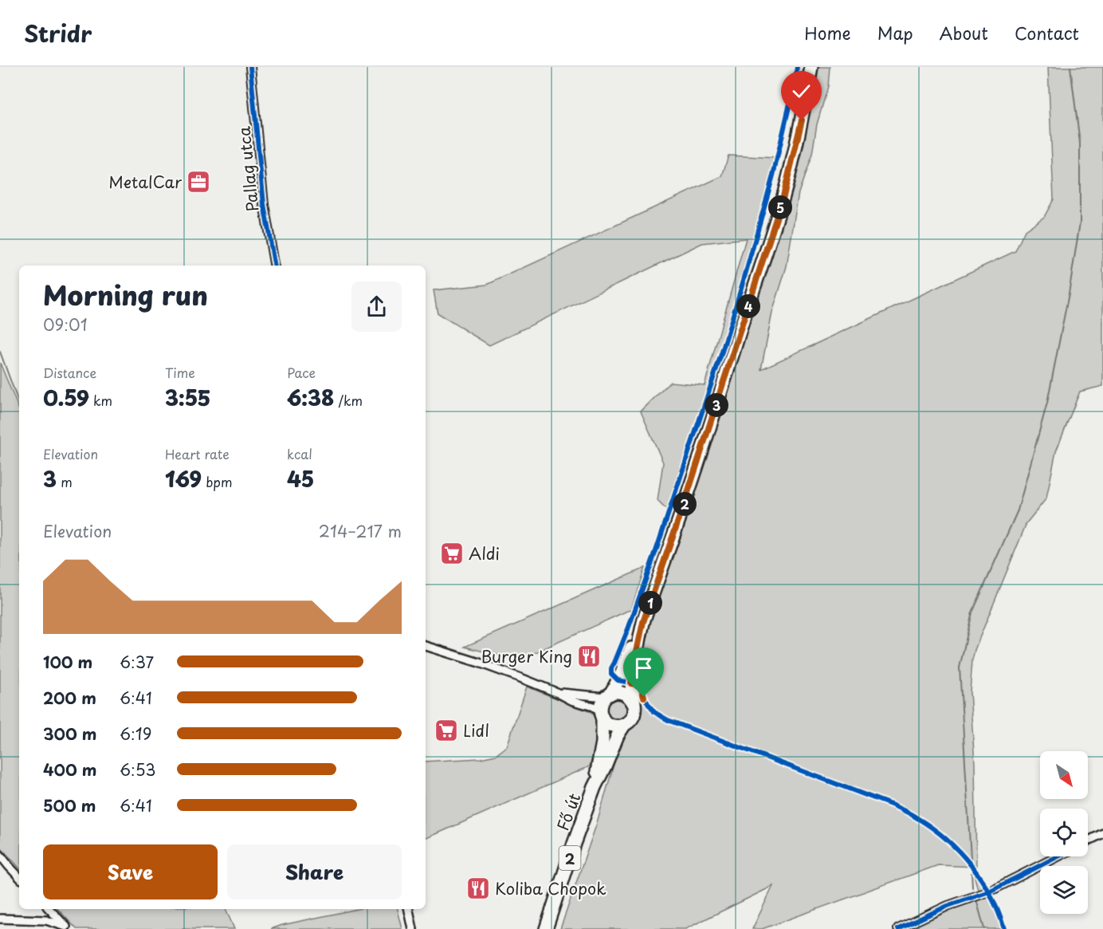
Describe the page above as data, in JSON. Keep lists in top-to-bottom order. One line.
{"streets":{"main road":["Fő út","2"],"street":["Pallag utca"]},"crossings":[["Fő út","2"]],"places":{"office":["MetalCar"],"supermarket":["Aldi","Lidl"],"restaurant":["Burger King","Koliba Chopok"]},"north":"bottom right","page":{"header":"Stridr","nav":["Home","Map","About","Contact"],"pins":["5","4","3","2","1"],"heading":["Morning run","09:01"],"stats":[["Distance","0.59 km"],["Time","3:55"],["Pace","6:38 /km"],["Elevation","3 m"],["Heart rate","169 bpm"],["kcal","45"]],"chart":["Elevation","214–217 m"],"list":[{"name":"100 m","note":"6:37"},{"name":"200 m","note":"6:41"},{"name":"300 m","note":"6:19"},{"name":"400 m","note":"6:53"},{"name":"500 m","note":"6:41"}],"buttons":["Save","Share"]}}
